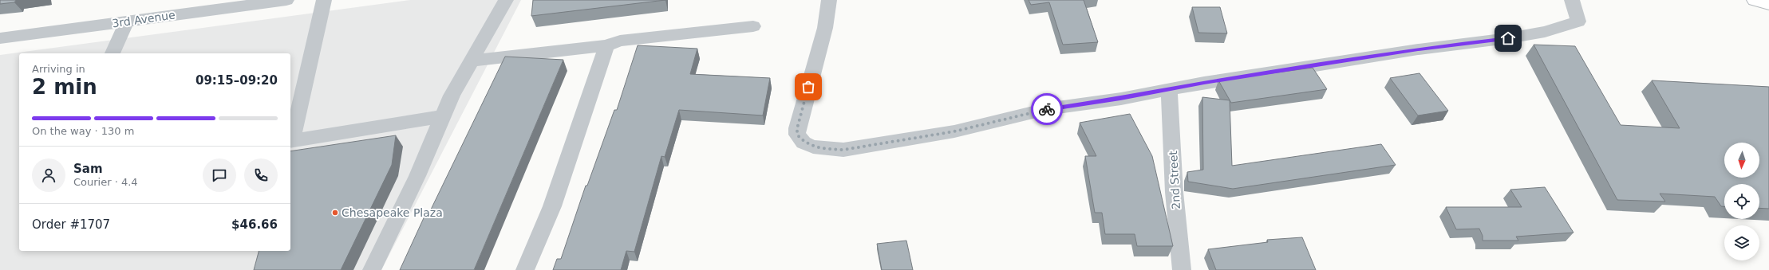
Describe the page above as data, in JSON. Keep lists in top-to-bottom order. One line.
{"streets":{"street":["3rd Avenue","2nd Street"]},"places":["Chesapeake Plaza"],"north":"bottom","page":{"heading":["2 min","Arriving in","09:15–09:20"],"panel":["Sam","Courier · 4.4","Order #1707","$46.66"],"bar":"On the way · 130 m"}}
